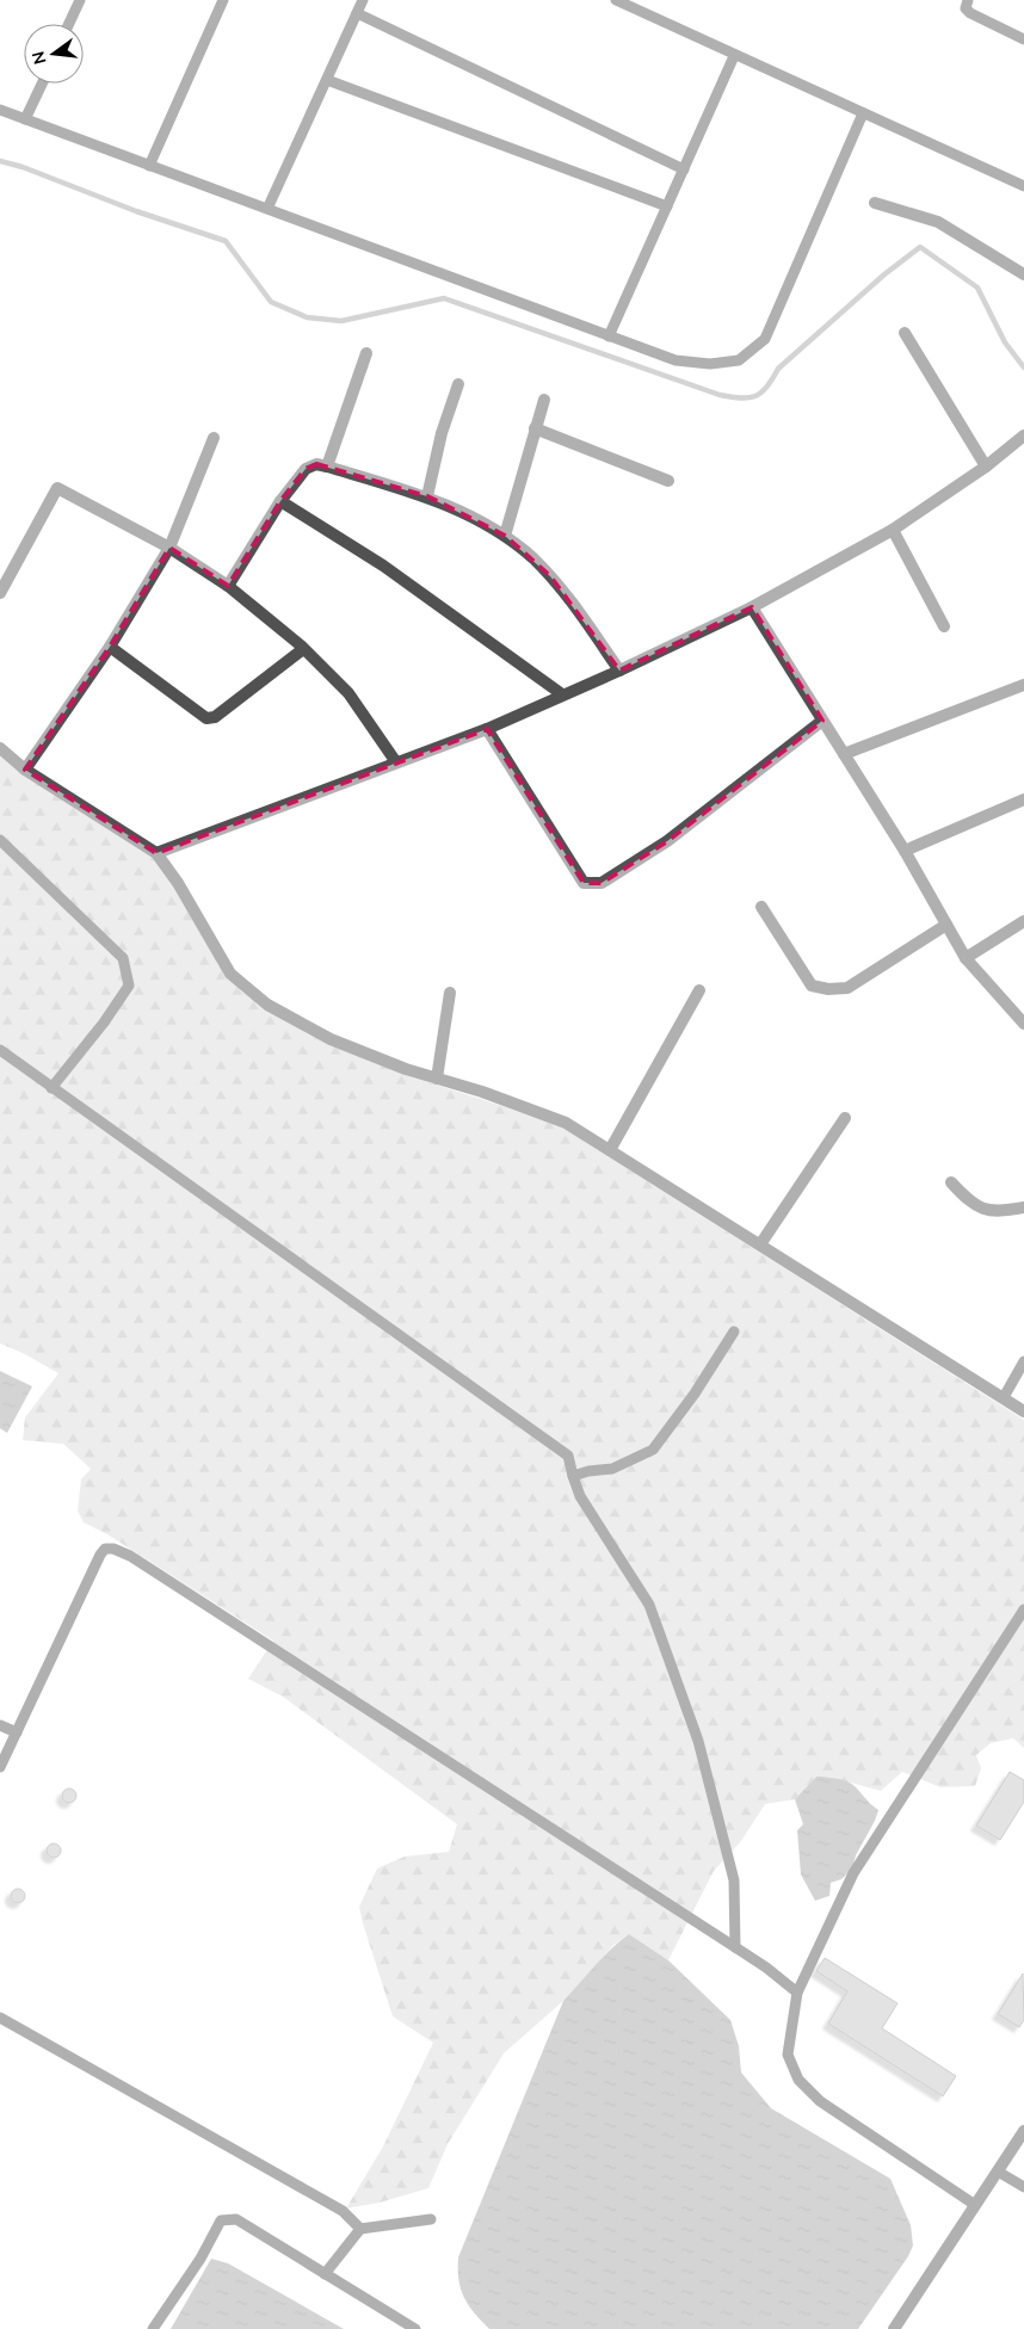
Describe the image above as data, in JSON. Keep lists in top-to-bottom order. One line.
{"north":"left"}
